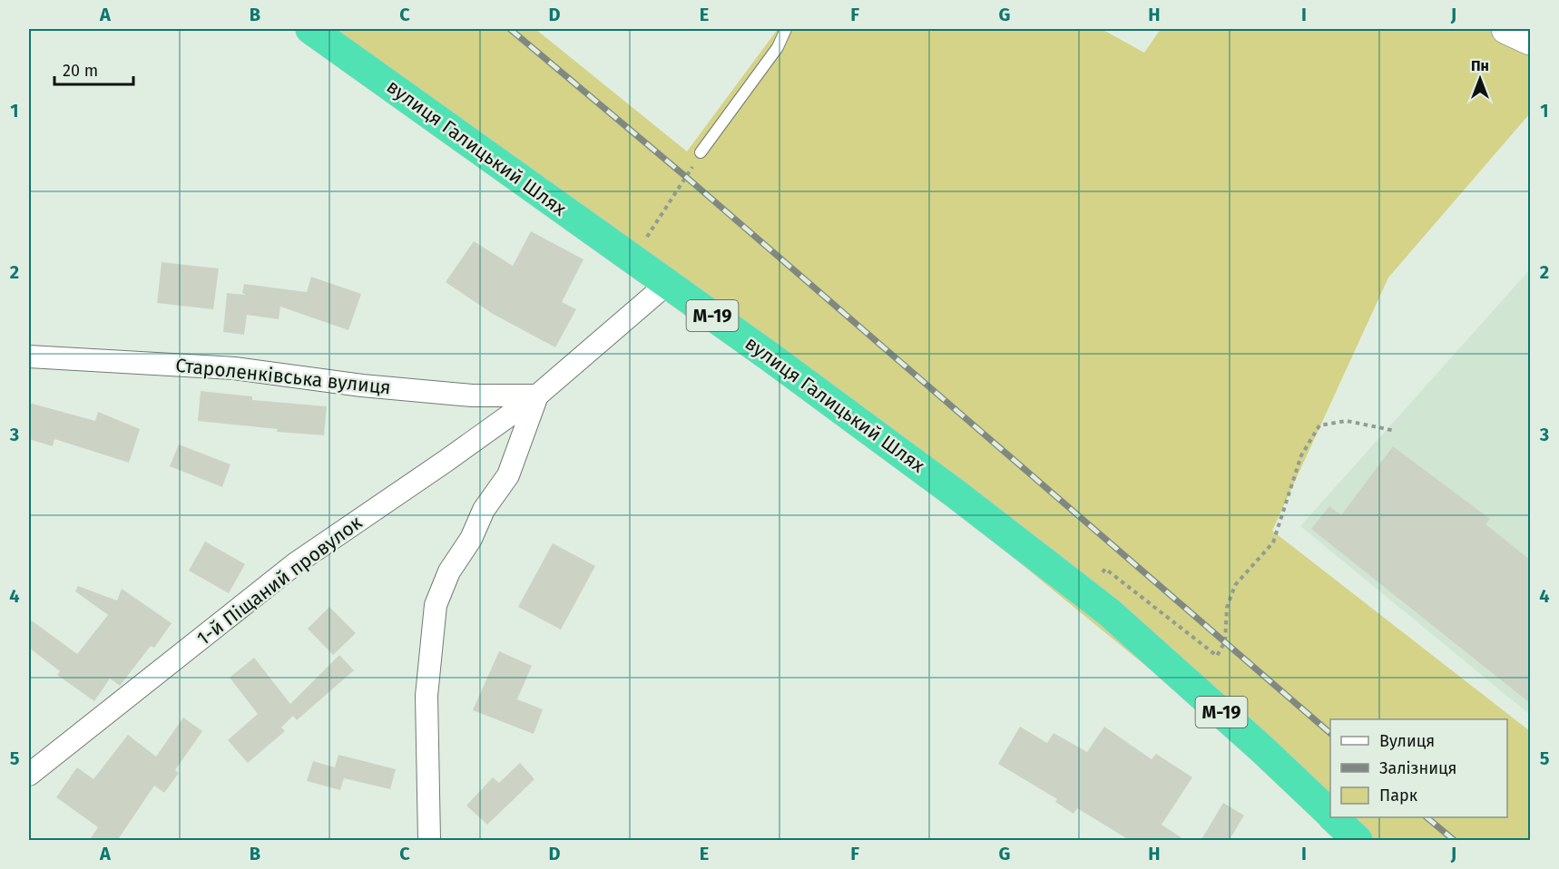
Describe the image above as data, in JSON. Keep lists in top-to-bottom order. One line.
{"streets":{"highway":["вулиця Галицький Шлях","М-19"],"street":["Староленківська вулиця","1-й Піщаний провулок"]},"crossings":[["вулиця Галицький Шлях","1-й Піщаний провулок"],["Староленківська вулиця","1-й Піщаний провулок"]],"legend":["Вулиця","Залізниця","Парк"],"scale_bar":"20 m","north":"top","grid":{"columns":["A","B","C","D","E","F","G","H","I","J"],"rows":["1","2","3","4","5"]}}
